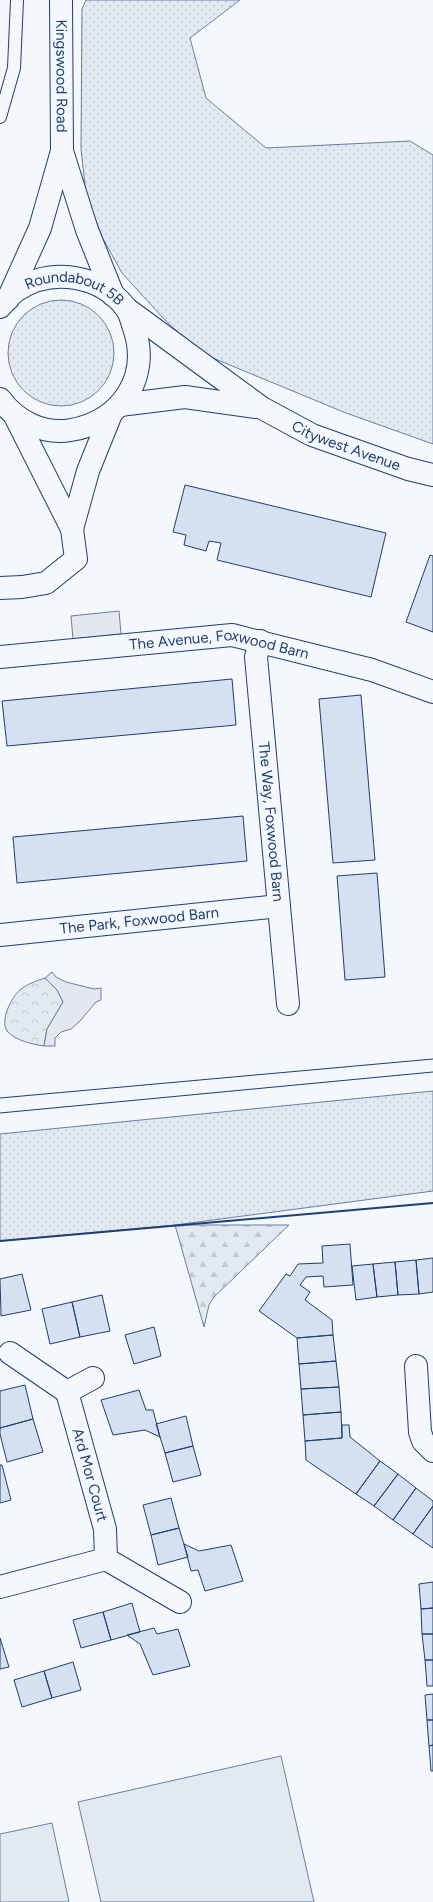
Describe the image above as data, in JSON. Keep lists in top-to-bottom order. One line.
{"streets":{"street":["Kingswood Road","Roundabout 5B","Citywest Avenue","The Avenue, Foxwood Barn","The Way, Foxwood Barn","The Park, Foxwood Barn","Ard Mor Court"]},"crossings":[["Kingswood Road","Roundabout 5B"],["Kingswood Road","Citywest Avenue"],["Roundabout 5B","Citywest Avenue"],["The Avenue, Foxwood Barn","The Way, Foxwood Barn"],["The Way, Foxwood Barn","The Park, Foxwood Barn"]]}
